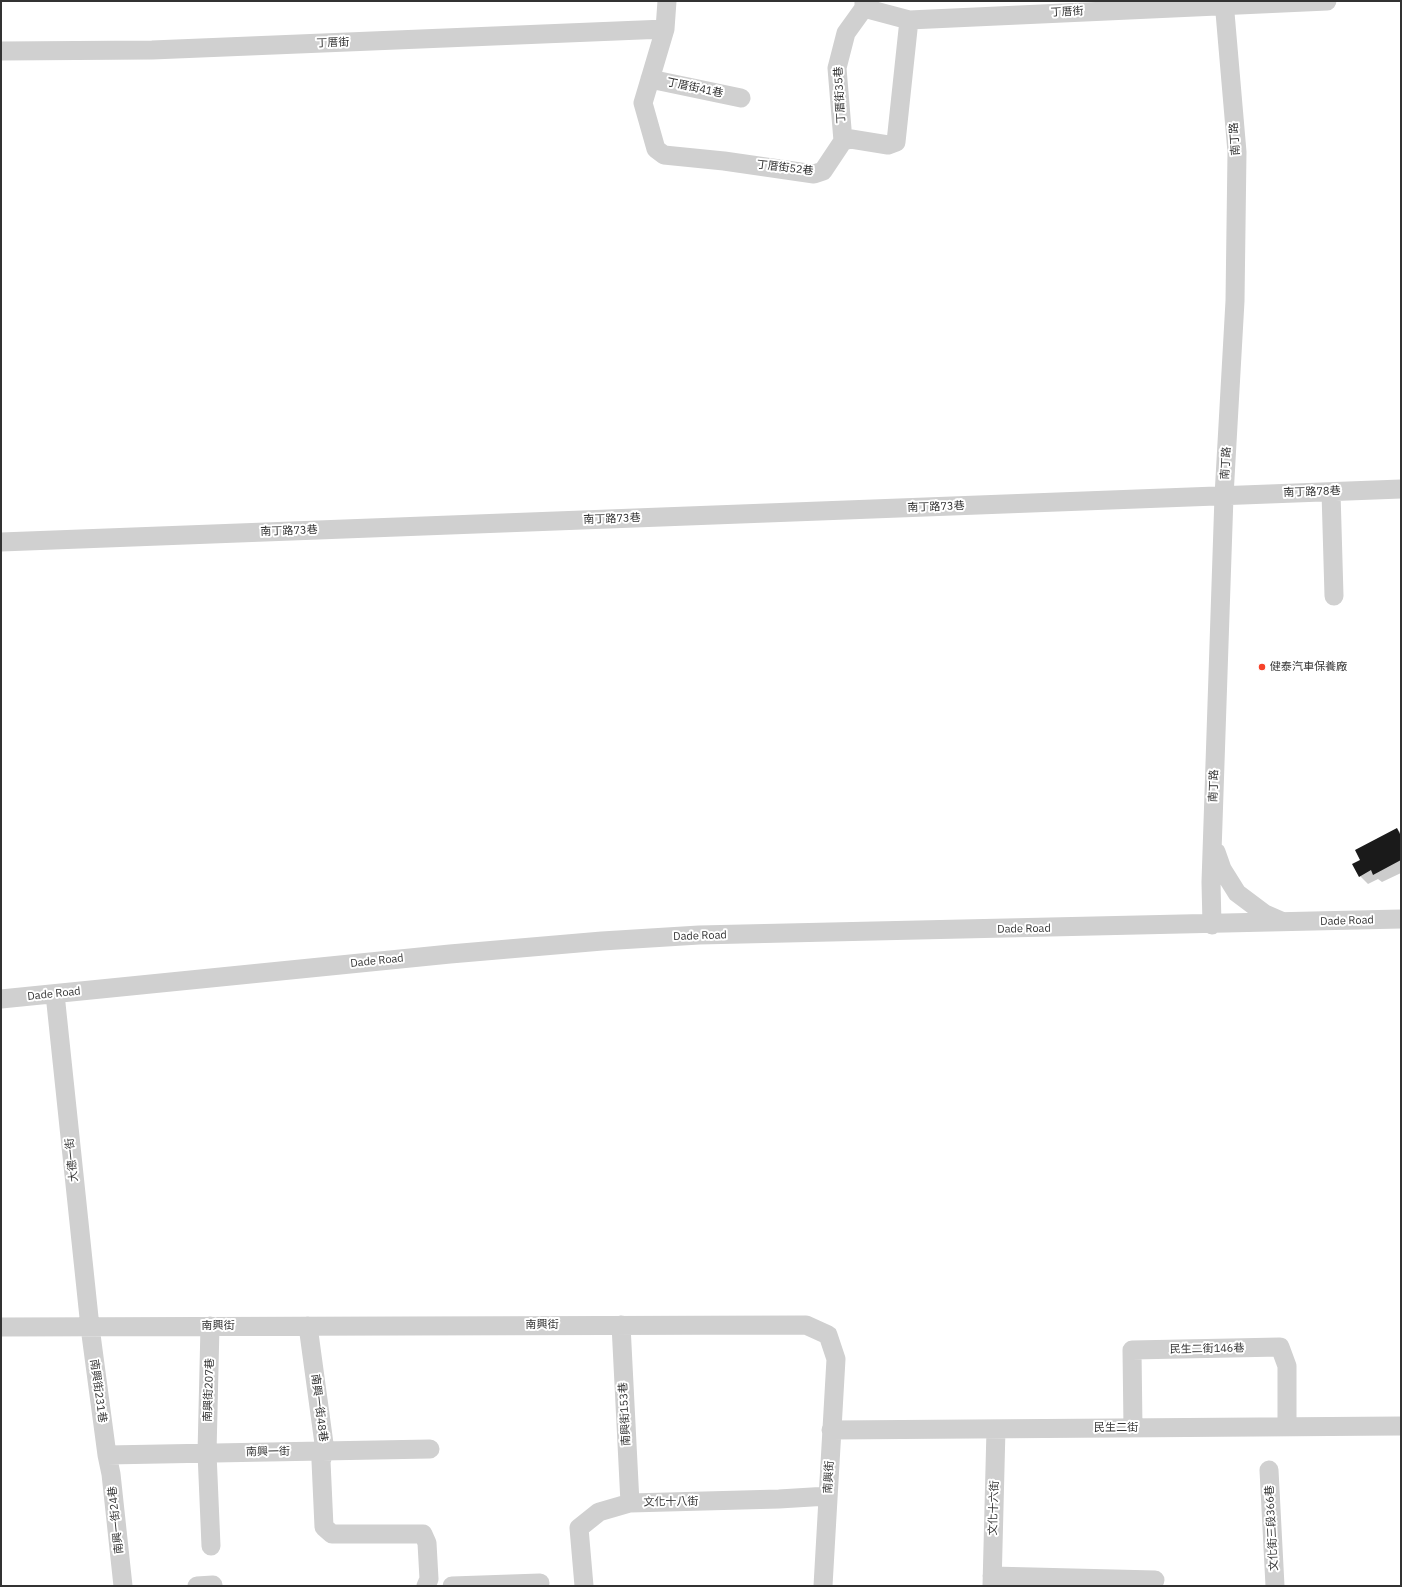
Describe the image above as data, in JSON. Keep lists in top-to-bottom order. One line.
{"streets":{"street":["丁厝街","丁厝街41巷","丁厝街35巷","南丁路","丁厝街52巷","南丁路78巷","南丁路73巷","Dade Road","大德一街","南興街","民生二街146巷","南興街207巷","南興街231巷","南興一街48巷","南興街153巷","民生二街","南興一街","文化十八街","文化十六街","南興一街24巷","文化街三段366巷"]},"crossings":[["丁厝街","南丁路"],["丁厝街","丁厝街52巷"],["丁厝街41巷","丁厝街52巷"],["丁厝街35巷","丁厝街52巷"],["南丁路","南丁路78巷"],["南丁路","南丁路73巷"],["南丁路","Dade Road"],["南丁路78巷","南丁路73巷"],["Dade Road","大德一街"],["大德一街","南興街"],["大德一街","南興街231巷"],["南興街","南興街207巷"],["南興街","南興街231巷"],["南興街","南興一街48巷"],["南興街","南興街153巷"],["南興街","民生二街"],["南興街","文化十八街"],["民生二街146巷","民生二街"],["南興街207巷","南興一街"],["南興街231巷","南興一街"],["南興街231巷","南興一街24巷"],["南興一街48巷","南興一街"],["南興街153巷","文化十八街"],["民生二街","文化十六街"],["南興一街","南興一街24巷"]],"places":["健泰汽車保養廠"]}
